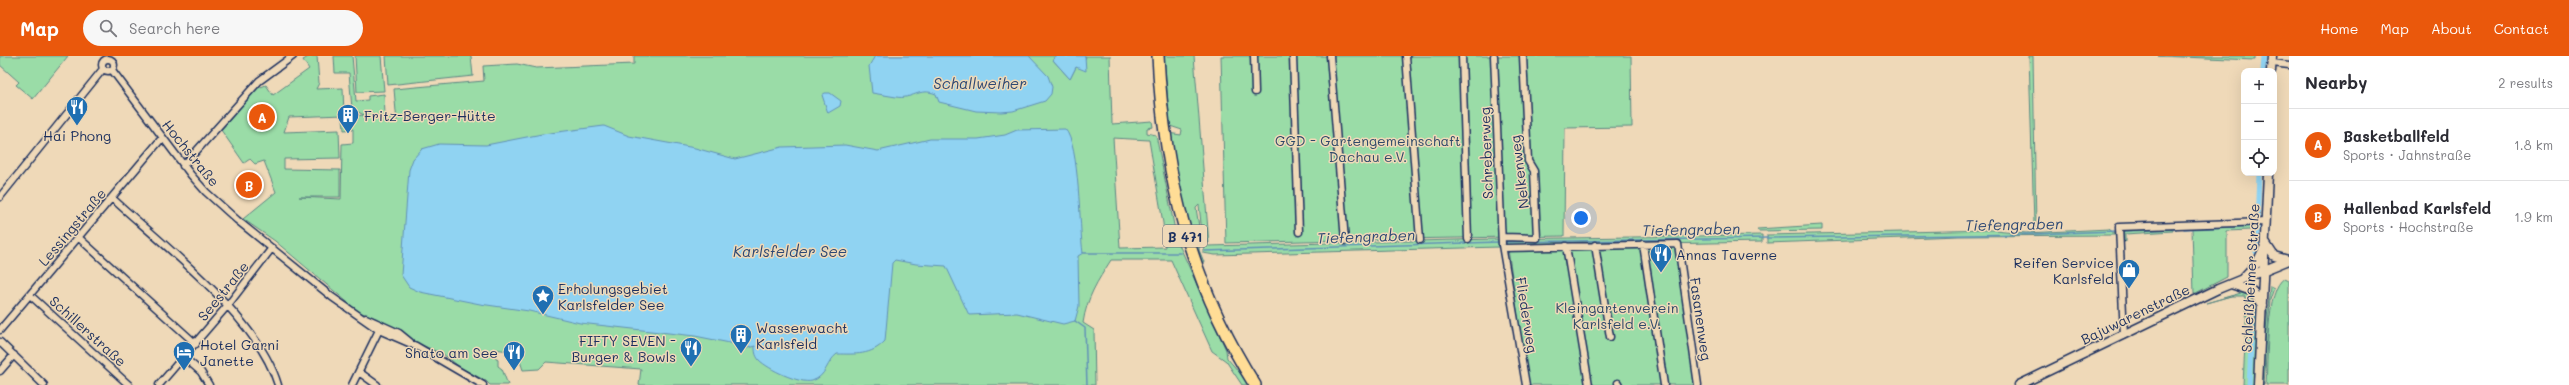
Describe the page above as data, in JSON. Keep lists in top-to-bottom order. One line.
{"streets":{"highway":["B 471"],"main road":["Schleißheimer Straße","Bajuwarenstraße"],"street":["Hochstraße","Schreberweg","Nelkenweg","Lessingstraße","Seestraße","Fliederweg","Fasanenweg","Schillerstraße"]},"crossings":[["Hochstraße","Lessingstraße"],["Hochstraße","Seestraße"],["Schreberweg","Nelkenweg"],["Schreberweg","Fliederweg"],["Nelkenweg","Fliederweg"],["Lessingstraße","Schillerstraße"],["Schleißheimer Straße","Bajuwarenstraße"]],"water":["Schallweiher","Tiefengraben","Karlsfelder See"],"parks":["GGD - Gartengemeinschaft Dachau e.V.","Kleingartenverein Karlsfeld e.V."],"places":{"restaurant":["Hai Phong","Annas Taverne","FIFTY SEVEN - Burger & Bowls","Shato am See"],"building":["Fritz-Berger-Hütte","Wasserwacht Karlsfeld"],"shop":["Reifen Service Karlsfeld"],"place":["Erholungsgebiet Karlsfelder See"],"hotel":["Hotel Garni Janette"]},"page":{"header":"Map","search":"Search here","nav":["Home","Map","About","Contact"],"heading":["Nearby","2 results"],"map_buttons":["+","−"],"pins":["A","B"],"list":[{"mark":"A","name":"Basketballfeld","note":"Sports · Jahnstraße","value":"1.8 km"},{"mark":"B","name":"Hallenbad Karlsfeld","note":"Sports · Hochstraße","value":"1.9 km"}]}}
